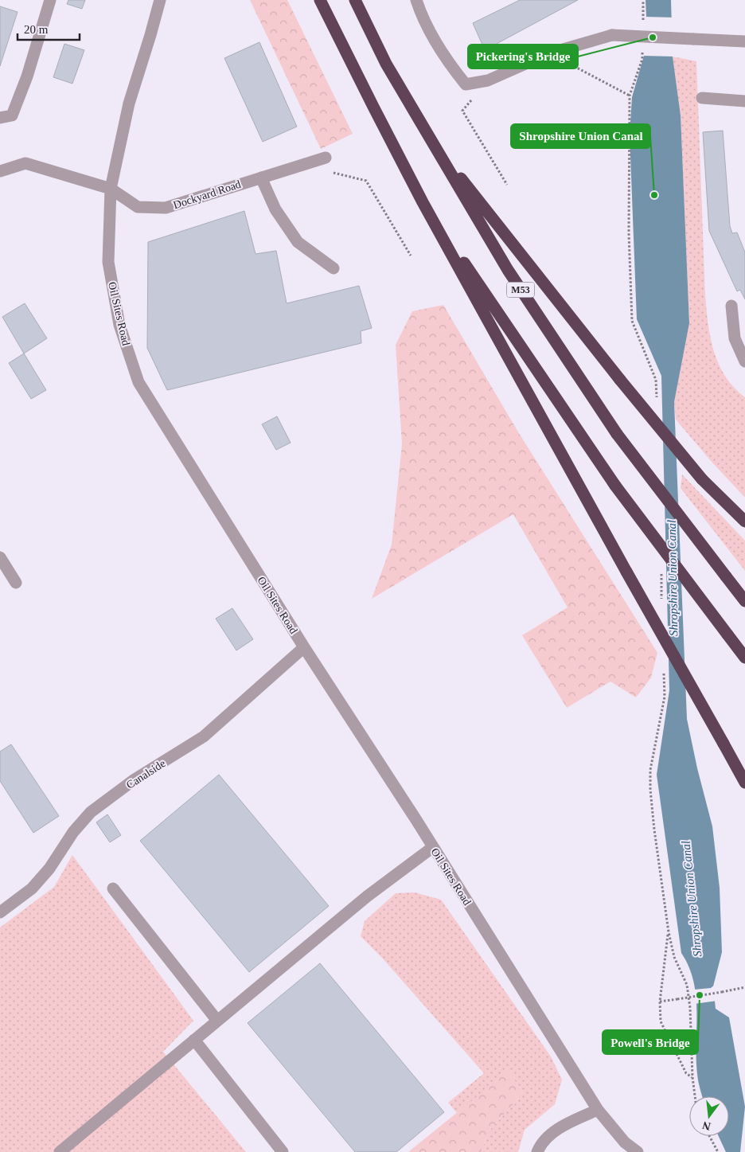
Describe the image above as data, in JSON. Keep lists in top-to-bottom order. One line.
{"streets":{"highway":["M53"],"street":["Dockyard Road","Oil Sites Road","Canalside"]},"crossings":[["Dockyard Road","Oil Sites Road"],["Oil Sites Road","Canalside"]],"water":["Shropshire Union Canal"],"places":["Pickering's Bridge","Shropshire Union Canal","Powell's Bridge"],"scale_bar":"20 m","north":"bottom"}
